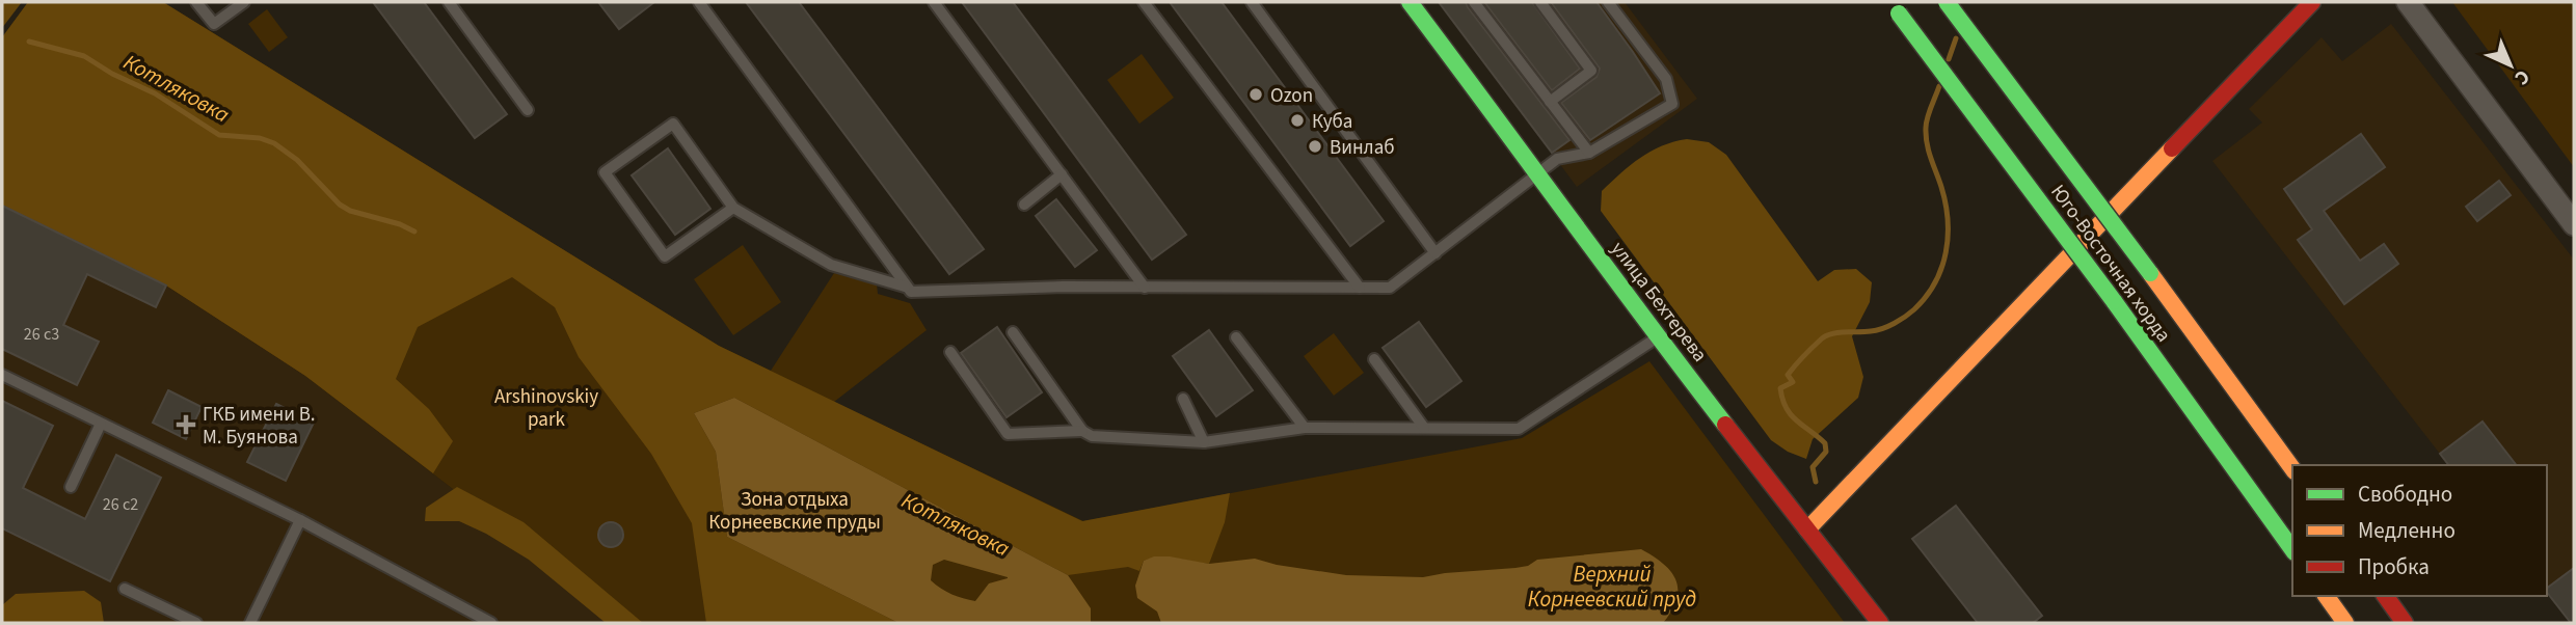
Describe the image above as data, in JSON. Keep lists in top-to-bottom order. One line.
{"streets":{"street":["Юго-Восточная хорда","улица Бехтерева"]},"water":["Котляковка","Верхний Корнеевский пруд"],"parks":["Arshinovskiy park","Зона отдыха Корнеевские пруды"],"places":{"other":["Ozon","Куба","Винлаб"],"health":["ГКБ имени В. М. Буянова"]},"house_numbers":["26 с3","26 с2"],"legend":["Свободно","Медленно","Пробка"],"north":"bottom right"}
